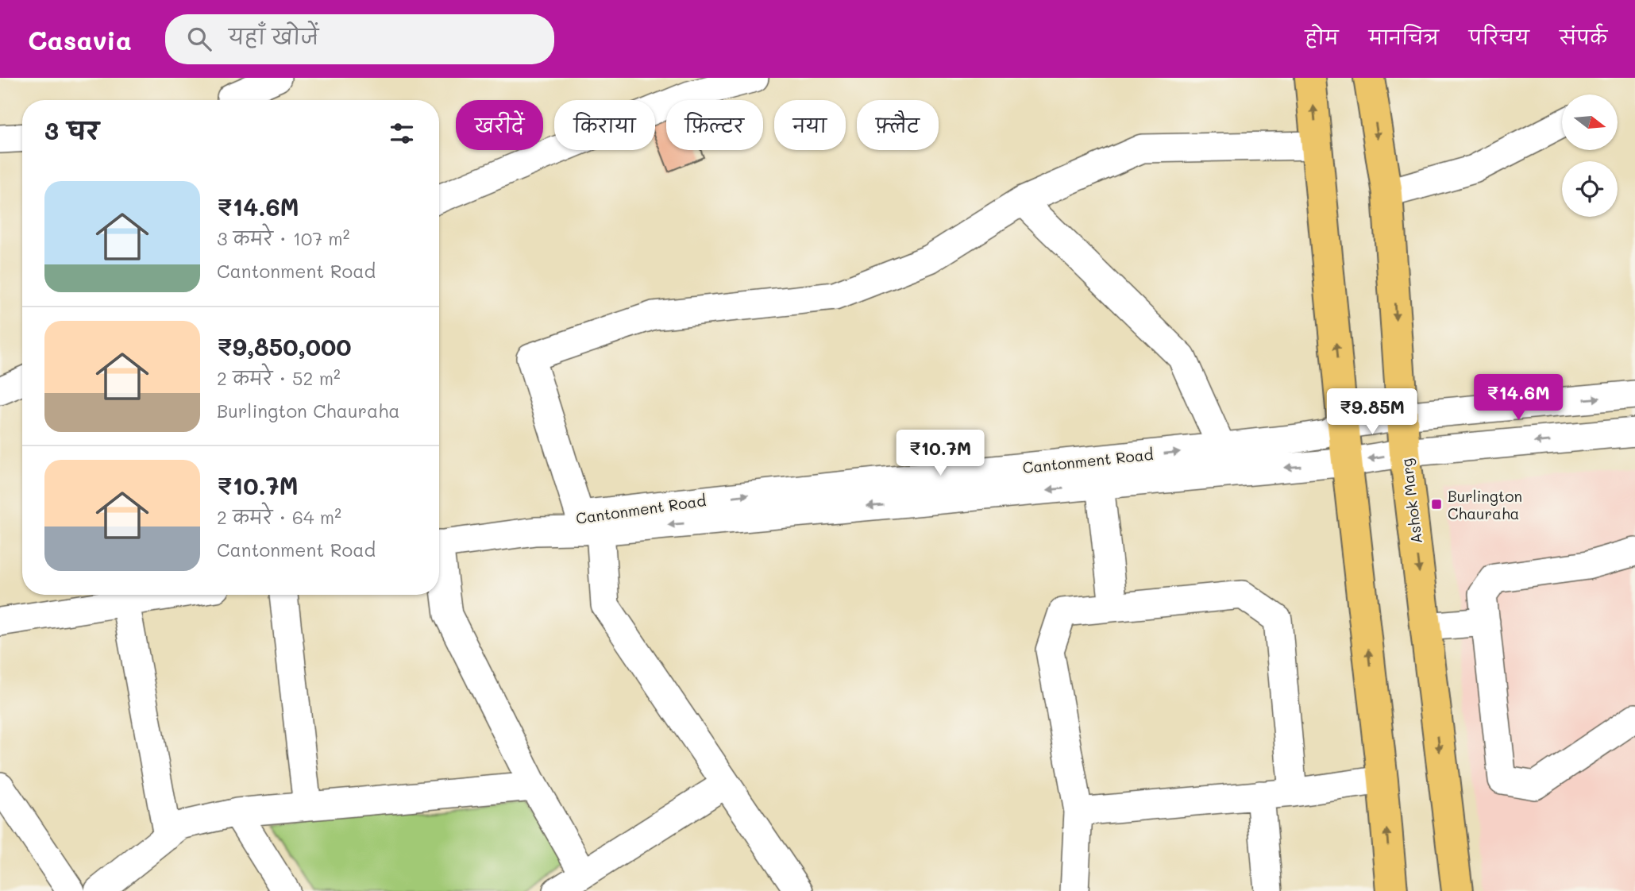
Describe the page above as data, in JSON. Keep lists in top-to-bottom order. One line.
{"streets":{"main road":["Ashok Marg"],"street":["Cantonment Road"]},"places":{"transit":["Burlington Chauraha"]},"north":"right","page":{"header":"Casavia","search":"यहाँ खोजें","nav":["होम","मानचित्र","परिचय","संपर्क"],"chip":["खरीदें","किराया","फ़िल्टर","नया","फ़्लैट"],"heading":"3 घर","list":[{"name":"₹14.6M","note":"3 कमरे · 107 m² · Cantonment Road"},{"name":"₹9,850,000","note":"2 कमरे · 52 m² · Burlington Chauraha"},{"name":"₹10.7M","note":"2 कमरे · 64 m² · Cantonment Road"}],"price":["₹14.6M","₹9.85M","₹10.7M"]}}
